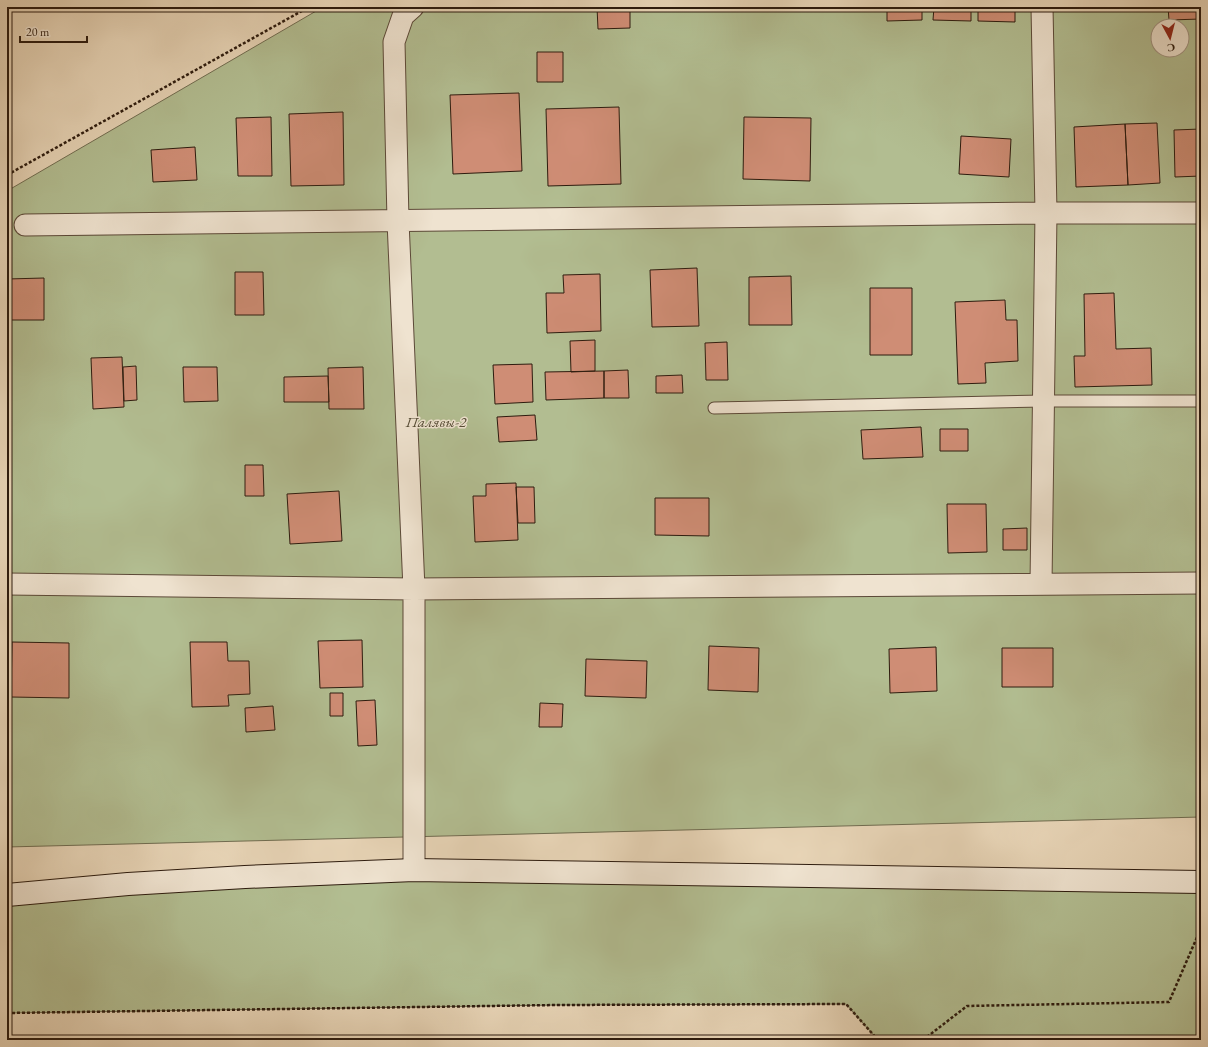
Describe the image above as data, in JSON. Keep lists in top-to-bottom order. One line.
{"parks":["Палявы-2"],"scale_bar":"20 m","north":"bottom"}
